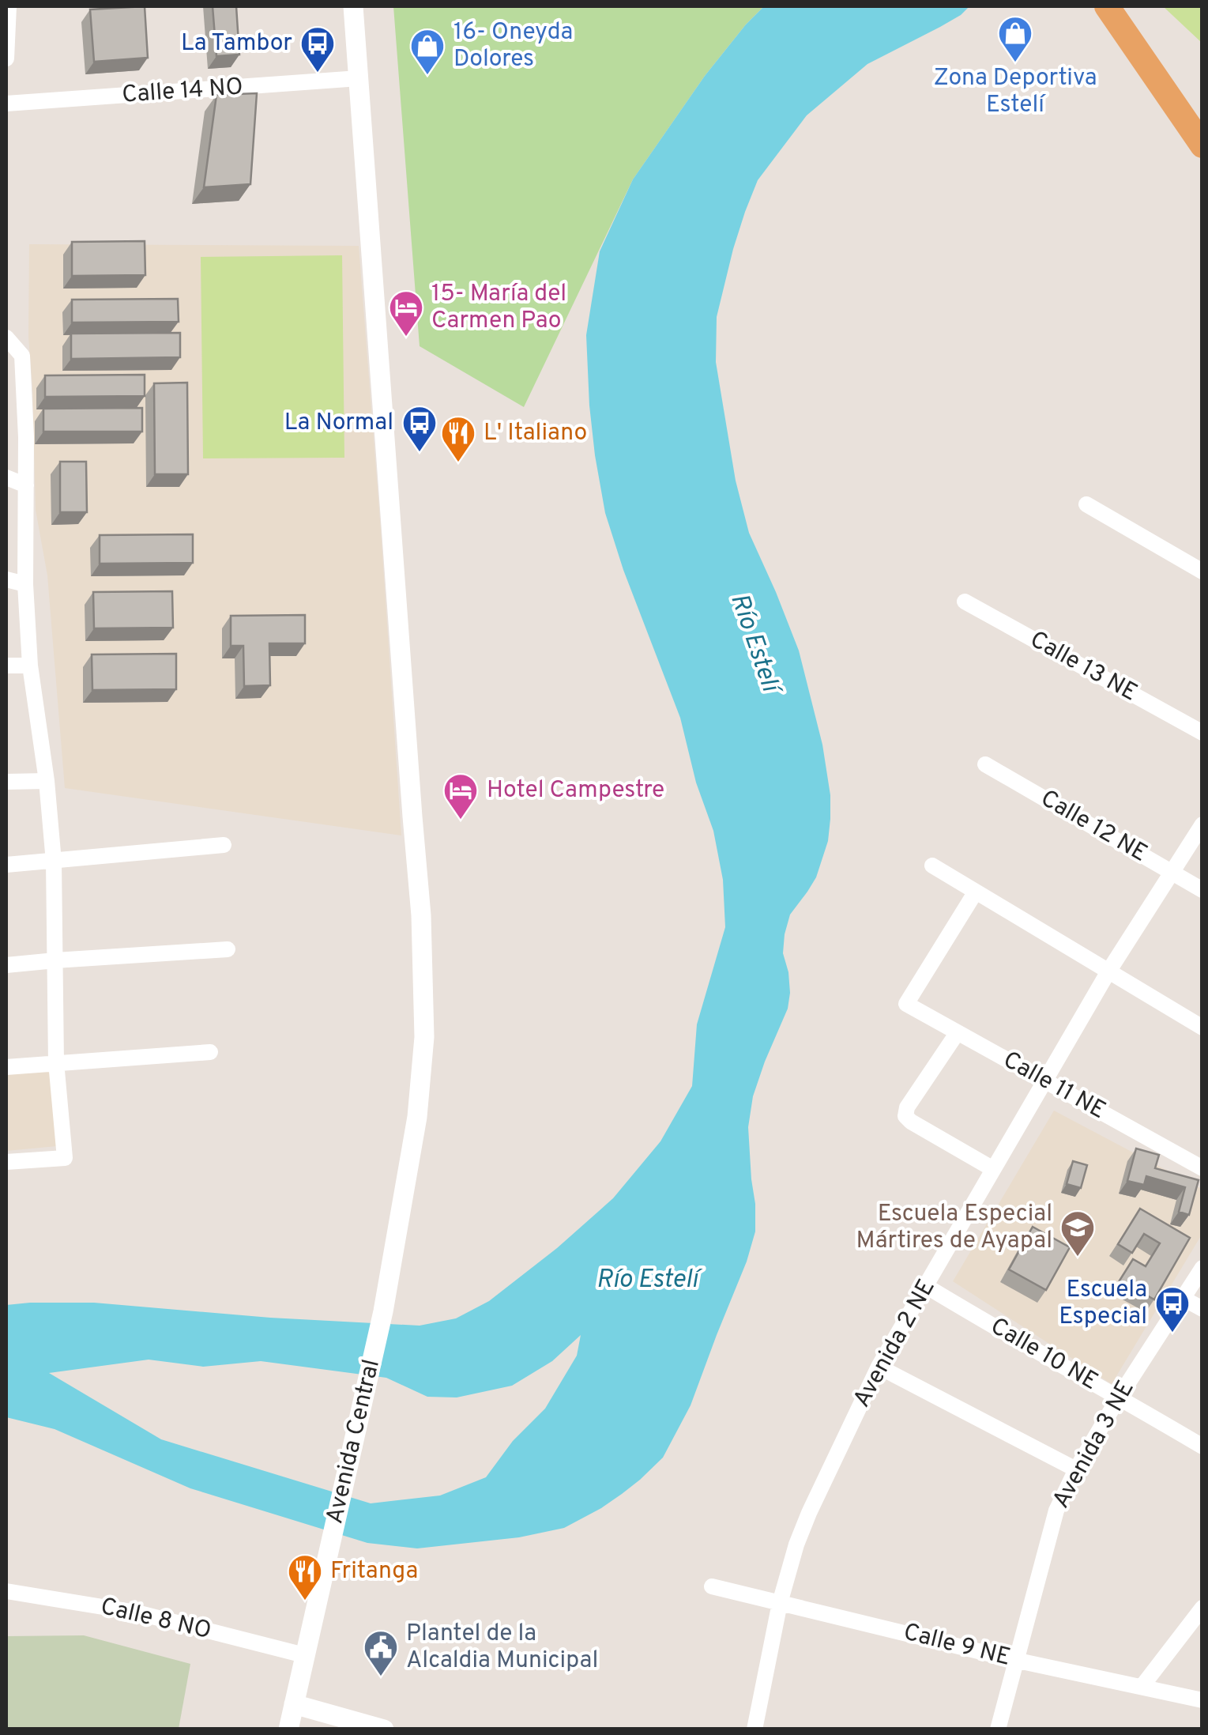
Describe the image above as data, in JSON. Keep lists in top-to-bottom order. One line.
{"streets":{"street":["Calle 14 NO","Calle 13 NE","Calle 12 NE","Calle 11 NE","Avenida 2 NE","Calle 10 NE","Avenida Central","Avenida 3 NE","Calle 8 NO","Calle 9 NE"]},"crossings":[["Calle 14 NO","Avenida Central"],["Calle 12 NE","Avenida 2 NE"],["Calle 11 NE","Avenida 2 NE"],["Avenida 2 NE","Calle 10 NE"],["Avenida 2 NE","Calle 9 NE"],["Calle 10 NE","Avenida 3 NE"],["Avenida Central","Calle 8 NO"],["Avenida 3 NE","Calle 9 NE"]],"water":["Río Estelí"],"places":{"shop":["Zona Deportiva Estelí","16- Oneyda Dolores"],"bus stop":["La Tambor","La Normal","Escuela Especial"],"hotel":["15- María del Carmen Pao","Hotel Campestre"],"restaurant":["L' Italiano","Fritanga"],"school or university":["Escuela Especial Mártires de Ayapal"],"public building":["Plantel de la Alcaldia Municipal"]}}
